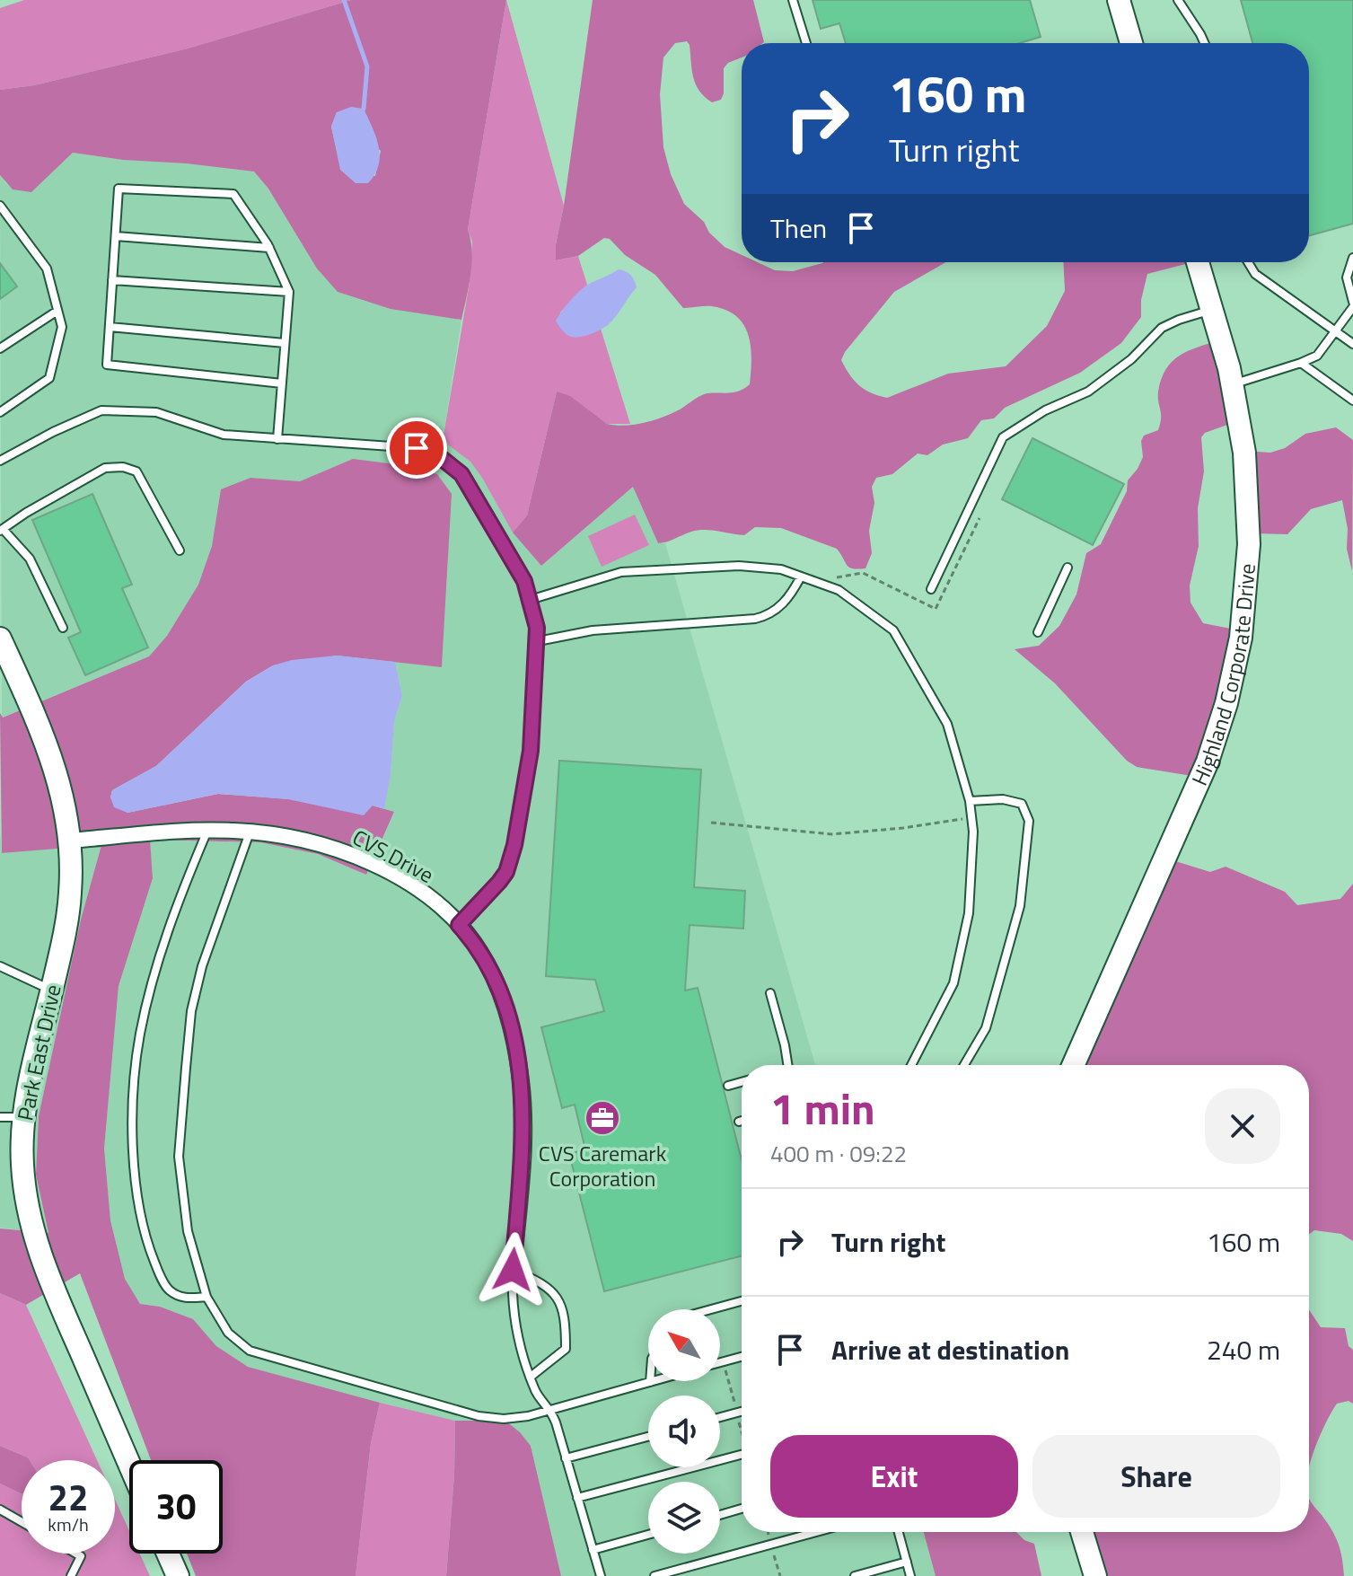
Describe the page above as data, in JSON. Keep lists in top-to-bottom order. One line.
{"streets":{"street":["Highland Corporate Drive","CVS Drive","Park East Drive"]},"crossings":[["CVS Drive","Park East Drive"]],"places":{"office":["CVS Caremark Corporation"]},"north":"top left","page":{"turn":["160 m","Turn right"],"then":"Then","heading":["1 min","400 m · 09:22"],"list":[{"name":"Turn right","value":"160 m"},{"name":"Arrive at destination","value":"240 m"}],"buttons":["Exit","Share"],"speed":"22 km/h","limit":"30"}}
